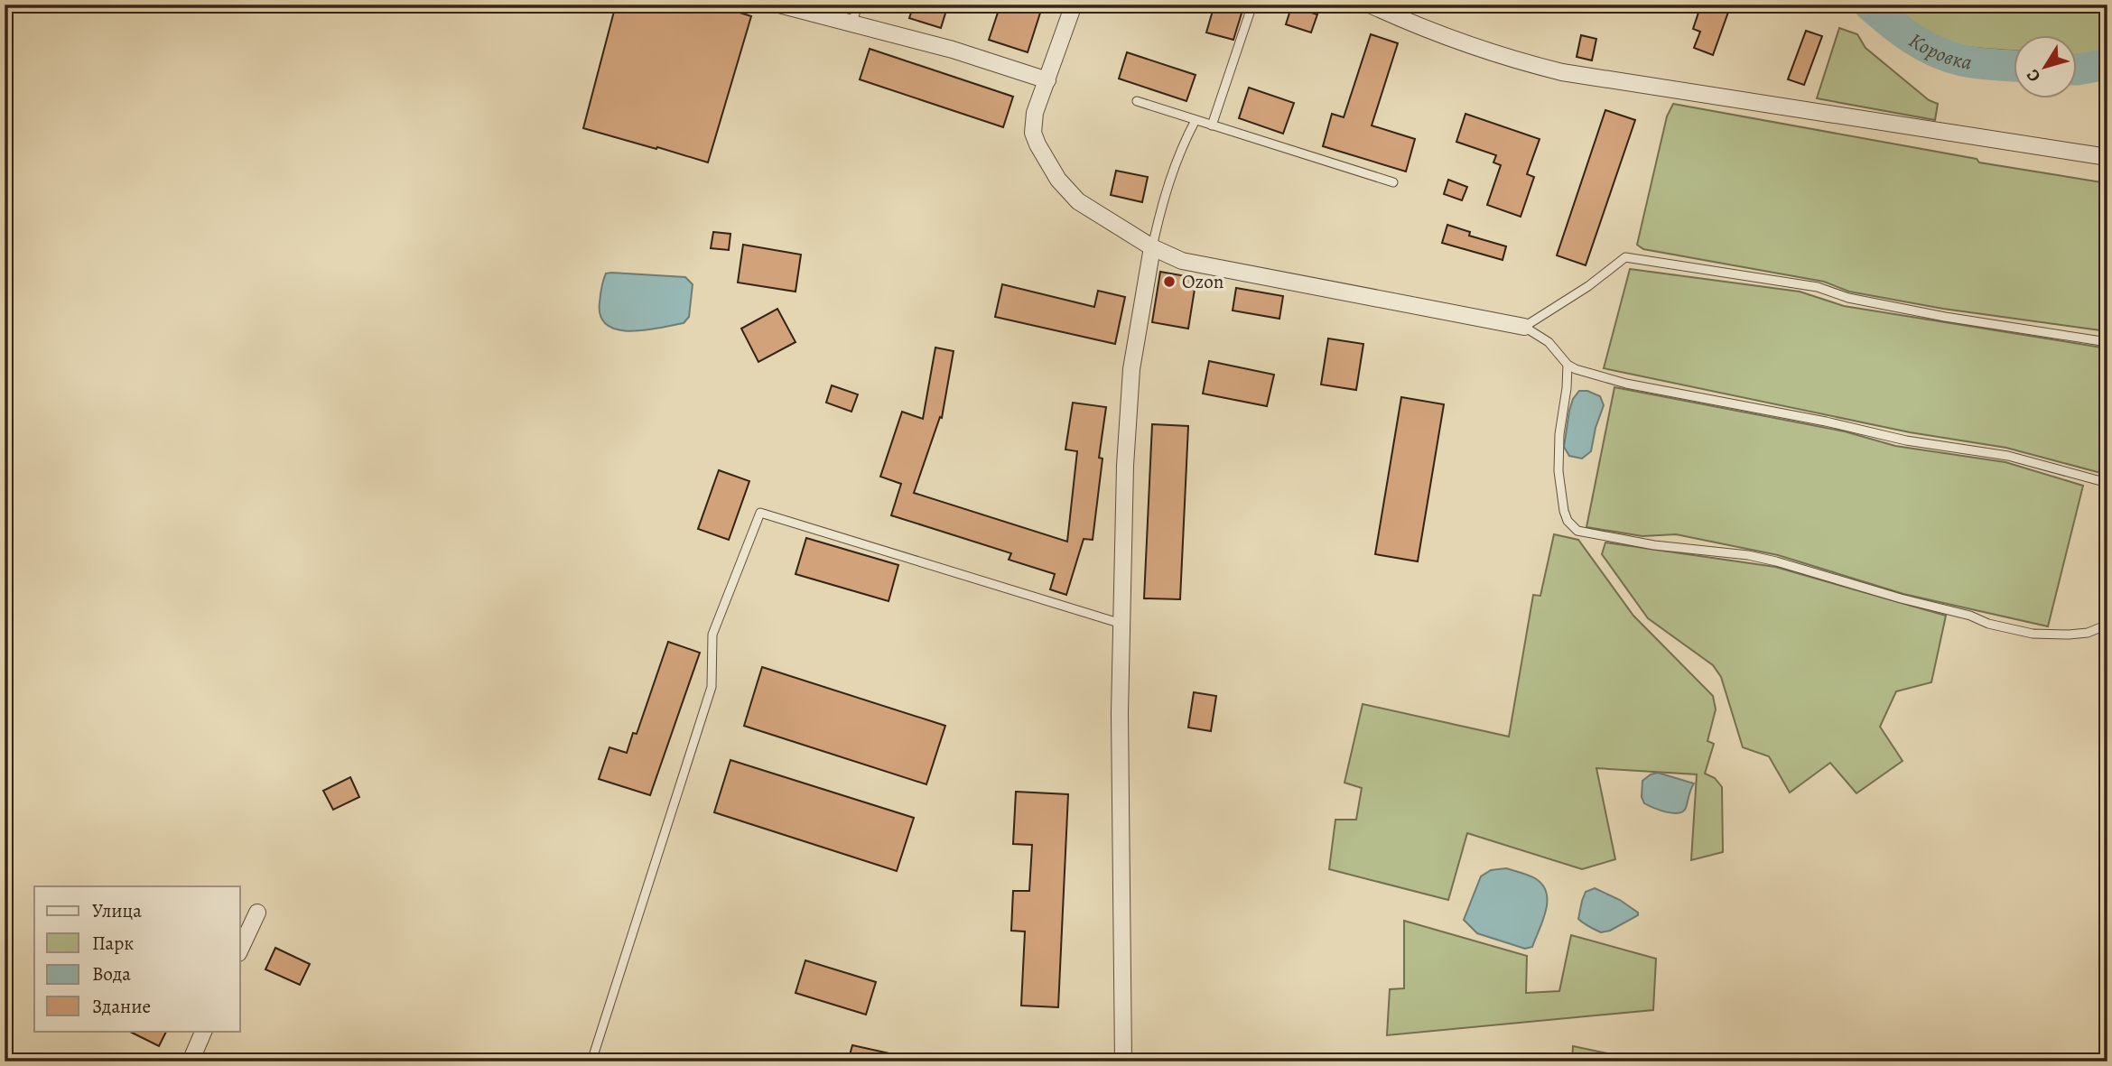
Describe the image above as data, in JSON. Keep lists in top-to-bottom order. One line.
{"water":["Коровка"],"places":["Ozon"],"legend":["Улица","Парк","Вода","Здание"],"north":"bottom left"}
